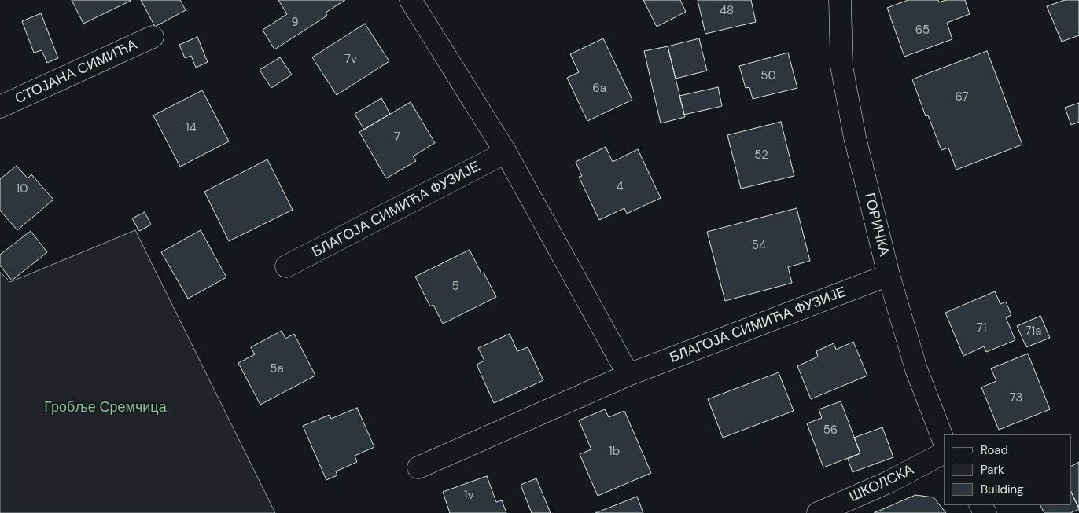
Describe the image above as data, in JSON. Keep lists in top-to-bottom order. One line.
{"streets":{"street":["СТОЈАНА СИМИЋА","БЛАГОЈА СИМИЋА ФУЗИЈЕ","ГОРИЧКА","ШКОЛСКА"]},"crossings":[["БЛАГОЈА СИМИЋА ФУЗИЈЕ","ГОРИЧКА"]],"parks":["Гробље Сремчица"],"house_numbers":["48","9","65","7v","50","6a","67","14","7","52","4","10","54","5","71","71a","5a","73","56","1b","1v"],"legend":["Road","Park","Building"]}
